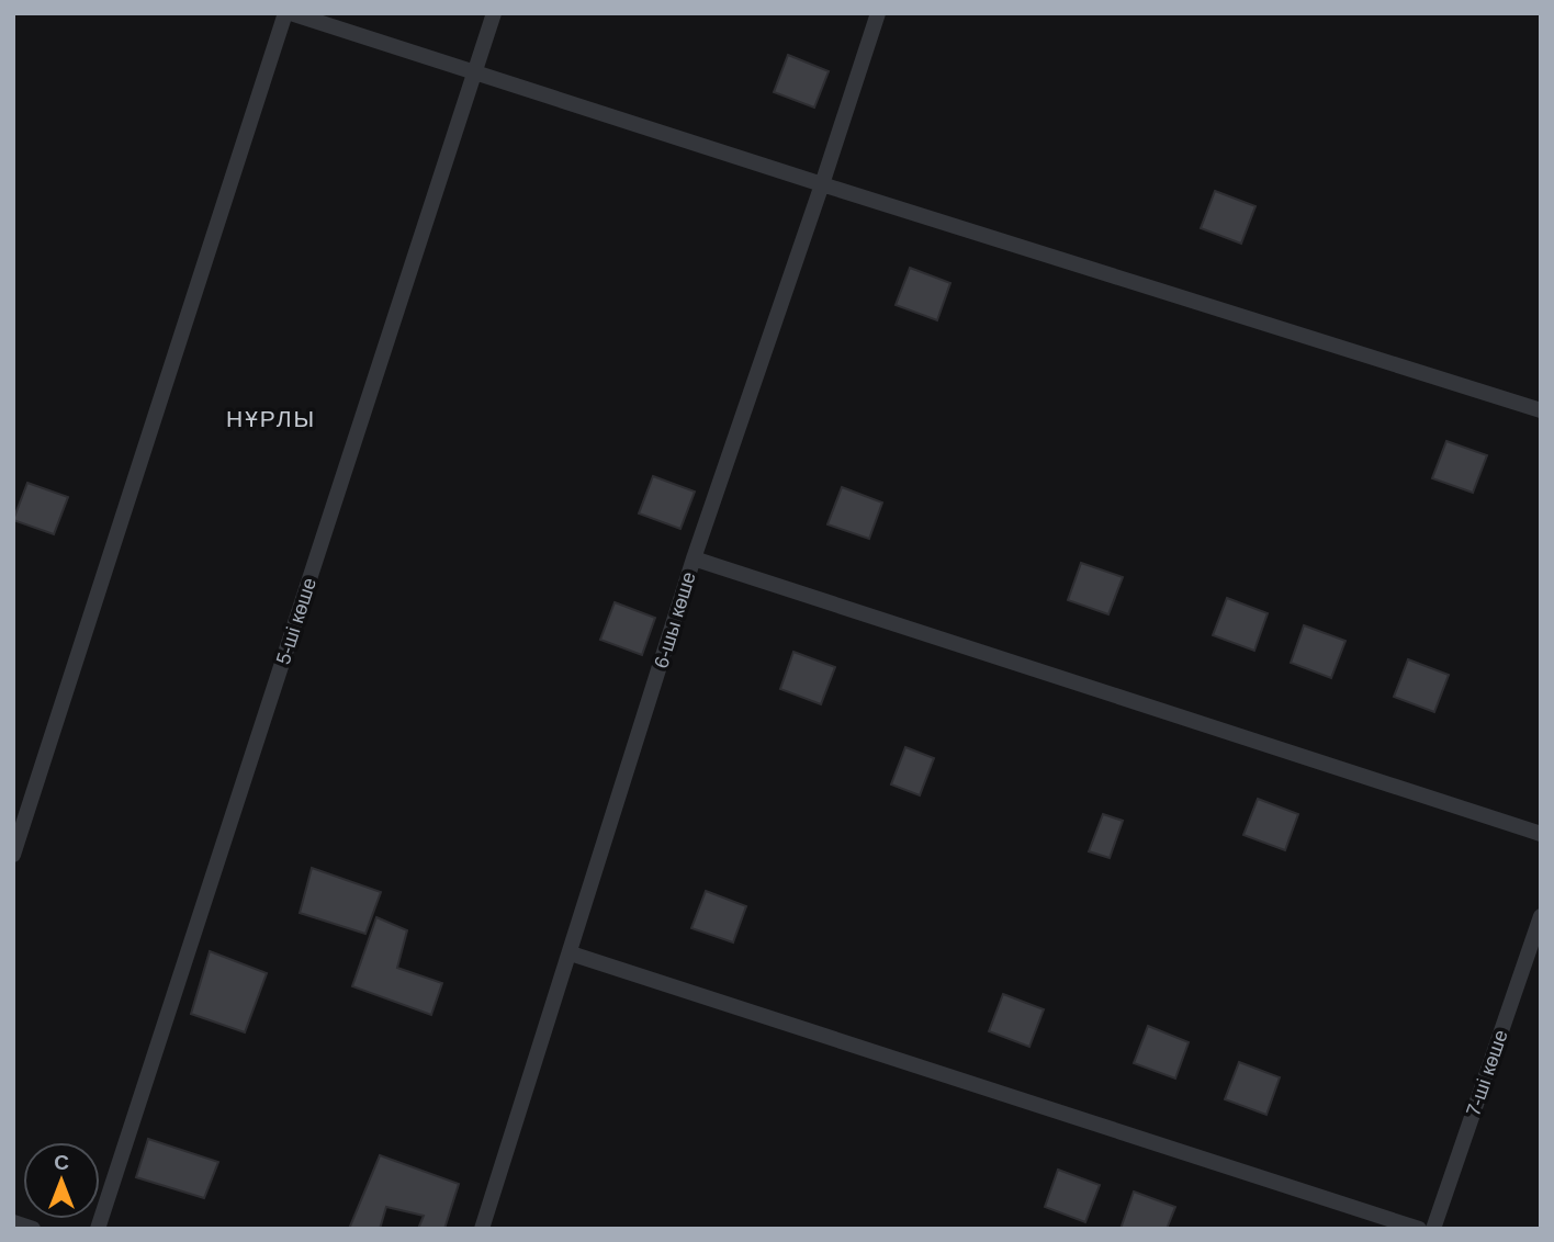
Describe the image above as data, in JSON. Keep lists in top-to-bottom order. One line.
{"streets":{"lane":["6-шы көше","5-ші көше","7-ші көше"]},"districts":["НҰРЛЫ"],"north":"top"}
